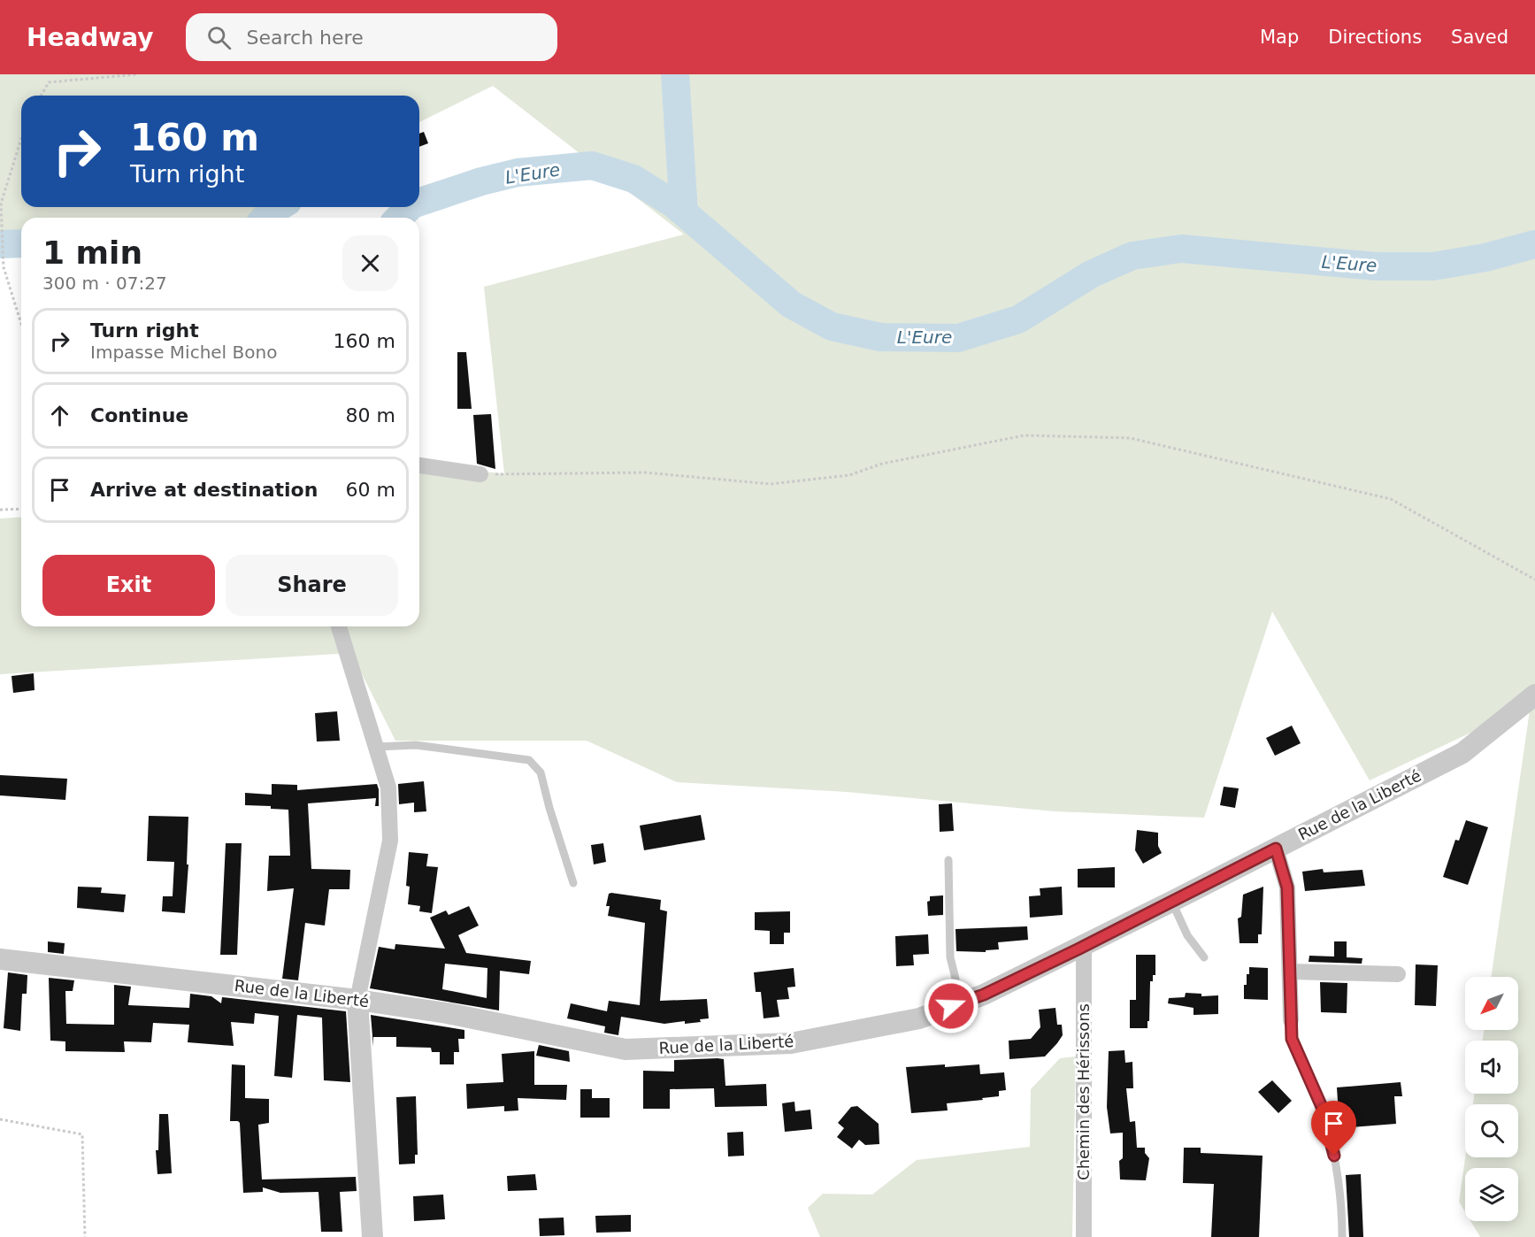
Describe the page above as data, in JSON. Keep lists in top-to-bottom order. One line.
{"streets":{"street":["Rue de la Liberté","Chemin des Hérissons"]},"crossings":[["Rue de la Liberté","Chemin des Hérissons"]],"water":["L'Eure"],"north":"bottom left","page":{"header":"Headway","search":"Search here","nav":["Map","Directions","Saved"],"turn":["160 m","Turn right"],"heading":["1 min","300 m · 07:27"],"list":[{"name":"Turn right","note":"Impasse Michel Bono","value":"160 m"},{"name":"Continue","value":"80 m"},{"name":"Arrive at destination","value":"60 m"}],"buttons":["Exit","Share"]}}
